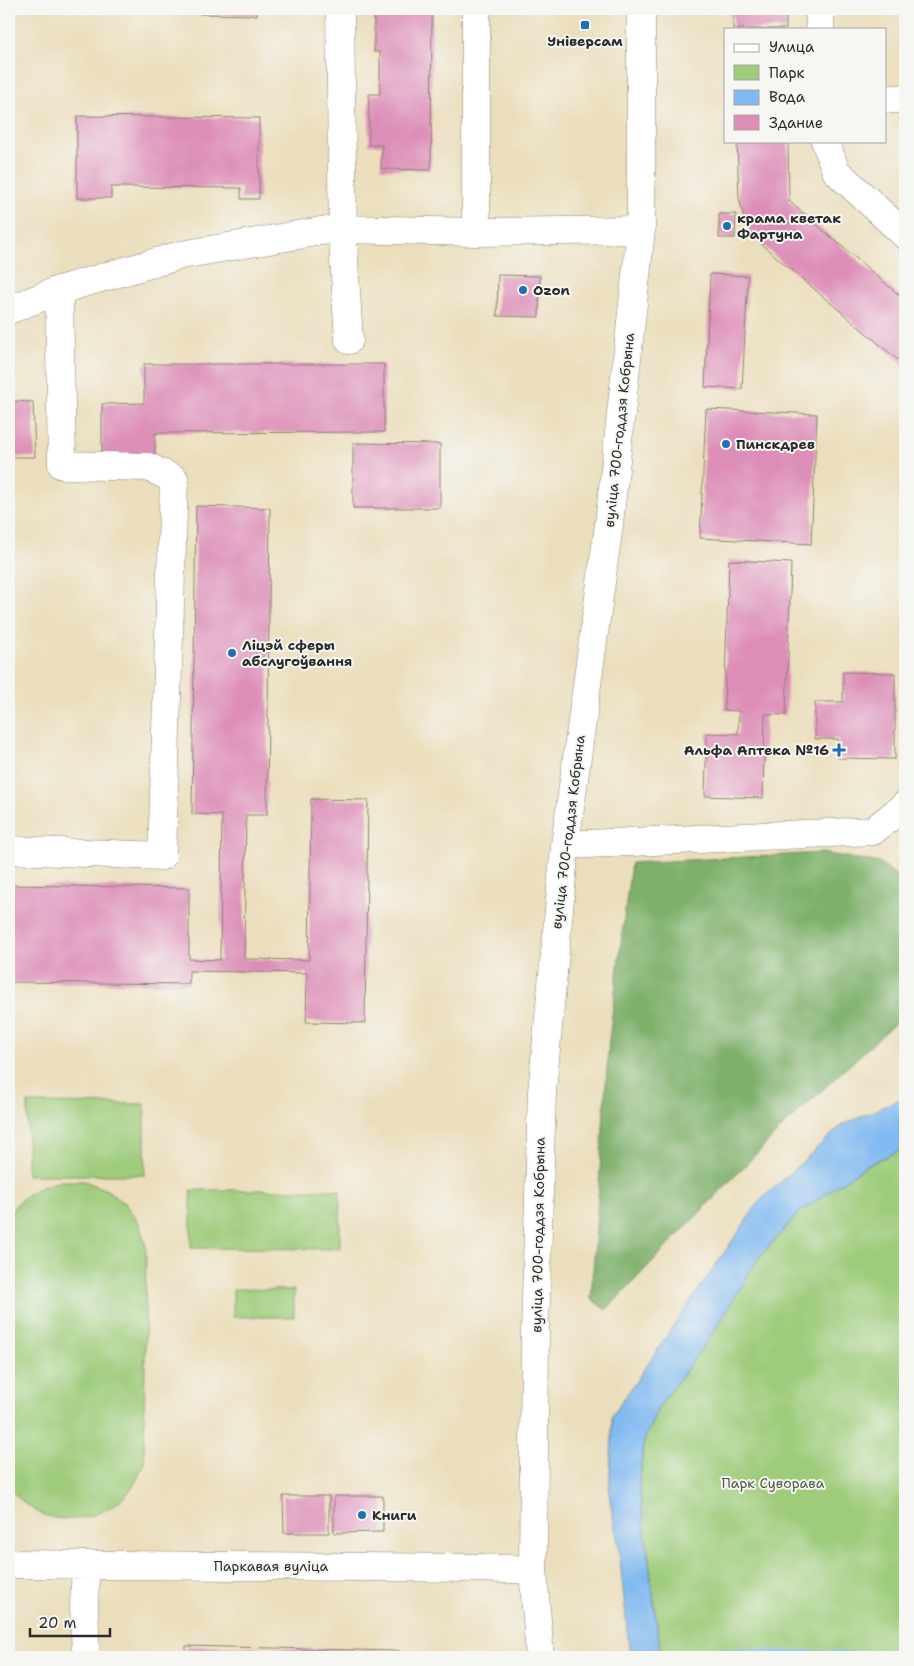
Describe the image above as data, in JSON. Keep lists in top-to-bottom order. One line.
{"streets":{"street":["вуліца 700-годдзя Кобрына","Паркавая вуліца"]},"crossings":[["вуліца 700-годдзя Кобрына","Паркавая вуліца"]],"parks":["Парк Суворава"],"places":{"transit":["Універсам"],"other":["крама кветак Фартуна","Ozon","Пинскдрев","Ліцэй сферы абслугоўвання","Книги"],"health":["Альфа Аптека №16"]},"legend":["Улица","Парк","Вода","Здание"],"scale_bar":"20 m"}
